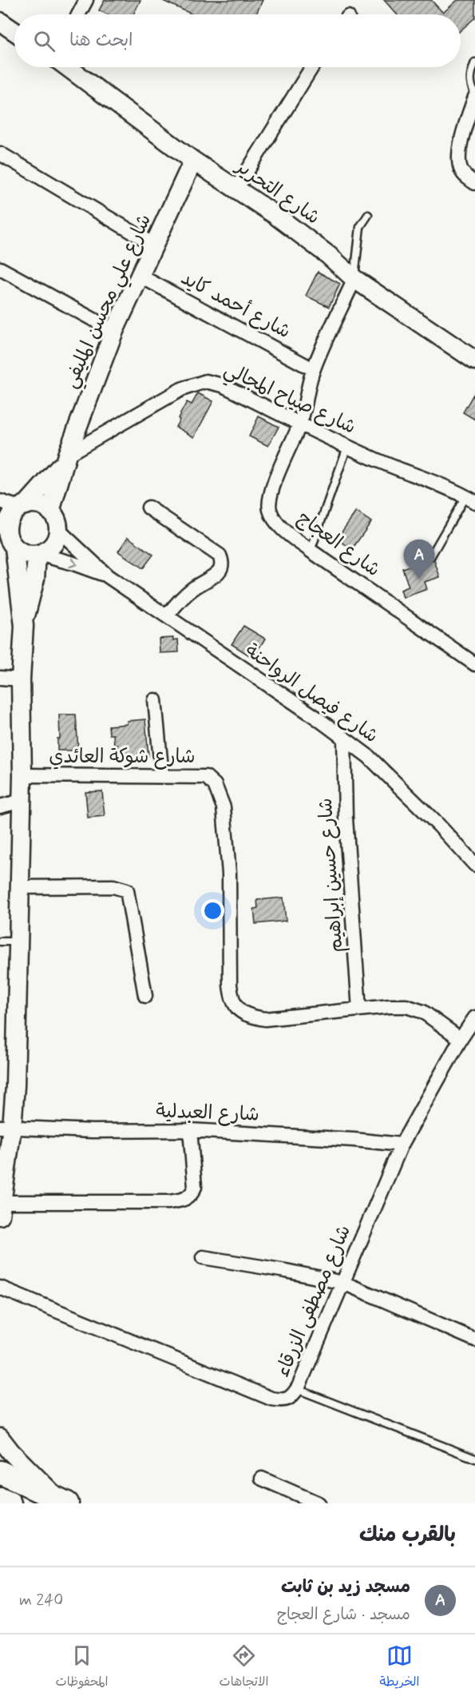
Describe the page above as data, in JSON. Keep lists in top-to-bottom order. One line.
{"streets":{"street":["شارع التحرير","شارع علي محسن المليفي","شارع أحمد كايد","شارع صياح المجالي","شارع العجاج","شارع فيصل الرواحنة","شارع شوكة العائدي","شارع حسين إبراهيم","شارع العبدلية","شارع مصطفى الزرقاء"]},"crossings":[["شارع التحرير","شارع علي محسن المليفي"],["شارع التحرير","شارع العجاج"],["شارع علي محسن المليفي","شارع أحمد كايد"],["شارع علي محسن المليفي","شارع صياح المجالي"],["شارع علي محسن المليفي","شارع فيصل الرواحنة"],["شارع أحمد كايد","شارع العجاج"],["شارع صياح المجالي","شارع العجاج"],["شارع فيصل الرواحنة","شارع حسين إبراهيم"],["شارع شوكة العائدي","شارع حسين إبراهيم"],["شارع شوكة العائدي","شارع مصطفى الزرقاء"],["شارع العبدلية","شارع مصطفى الزرقاء"]],"page":{"search":"ابحث هنا","pins":"A","heading":"بالقرب منك","list":[{"mark":"A","name":"مسجد زيد بن ثابت","note":"مسجد · شارع العجاج","value":"240 m"}],"nav":["الخريطة","الاتجاهات","المحفوظات"]}}
